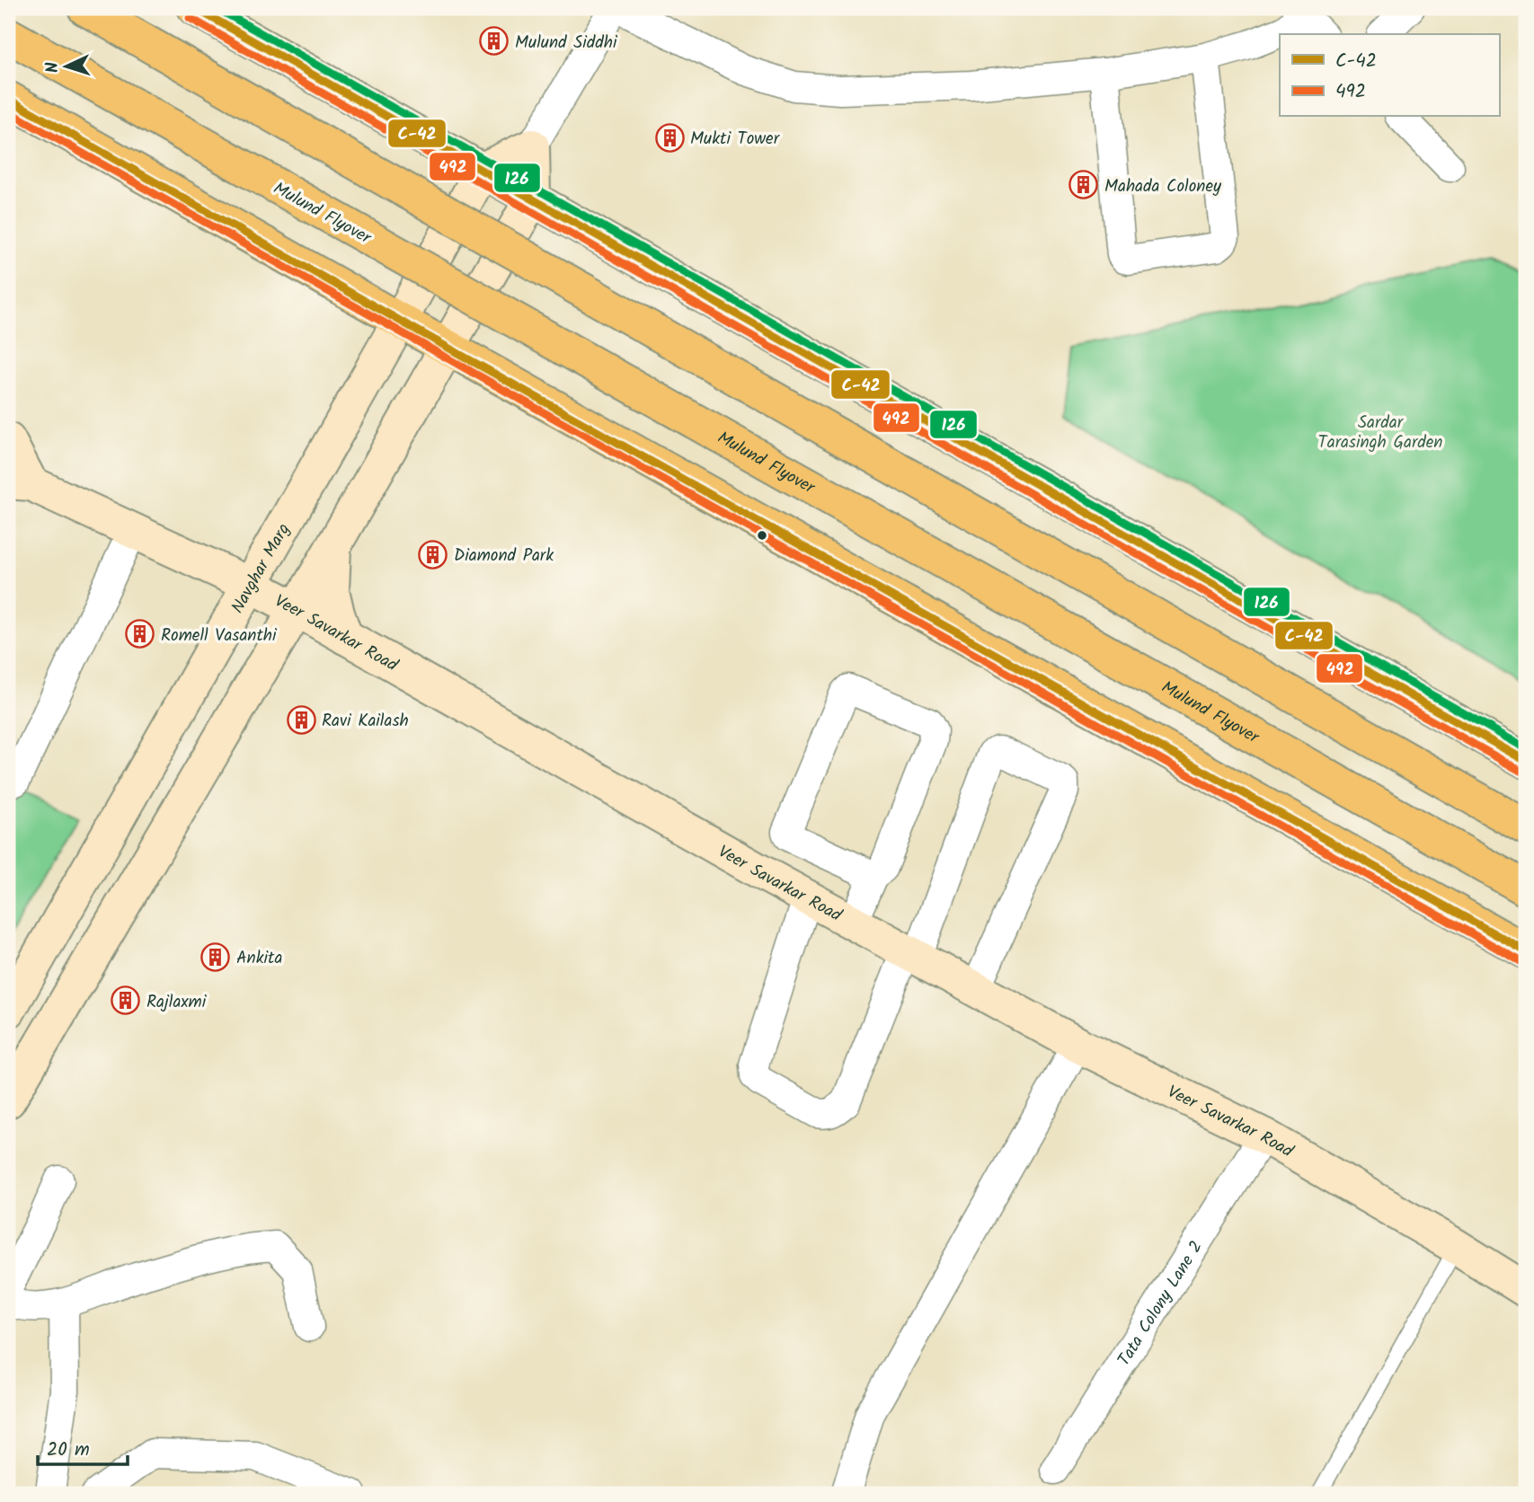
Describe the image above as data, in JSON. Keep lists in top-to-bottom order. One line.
{"streets":{"highway":["Mulund Flyover"],"main road":["Navghar Marg","Veer Savarkar Road"],"street":["Tata Colony Lane 2"]},"crossings":[["Navghar Marg","Veer Savarkar Road"],["Veer Savarkar Road","Tata Colony Lane 2"]],"parks":["Sardar Tarasingh Garden"],"places":{"building":["Mulund Siddhi","Mukti Tower","Mahada Coloney","Diamond Park","Romell Vasanthi","Ravi Kailash","Ankita","Rajlaxmi"]},"lines":["transit line C-42","transit line 126","transit line 492"],"legend":["C-42","492"],"scale_bar":"20 m","north":"left"}
